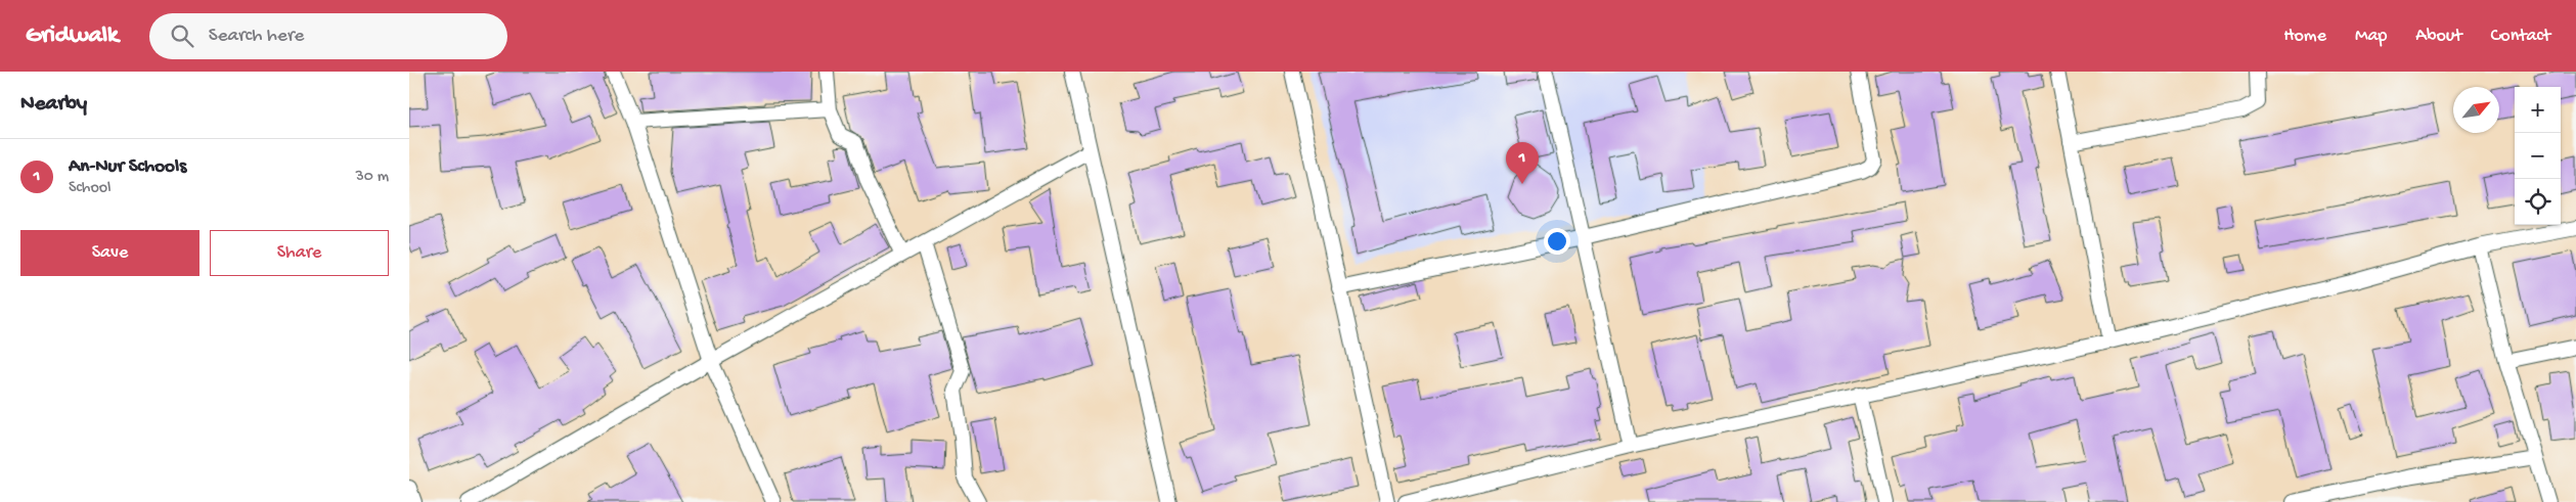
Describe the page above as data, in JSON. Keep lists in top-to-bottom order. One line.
{"north":"top right","page":{"header":"Gridwalk","search":"Search here","nav":["Home","Map","About","Contact"],"heading":"Nearby","map_buttons":["+","−"],"list":[{"mark":"1","name":"An-Nur Schools","note":"School","value":"30 m"}],"pins":"1","buttons":["Save","Share"]}}
